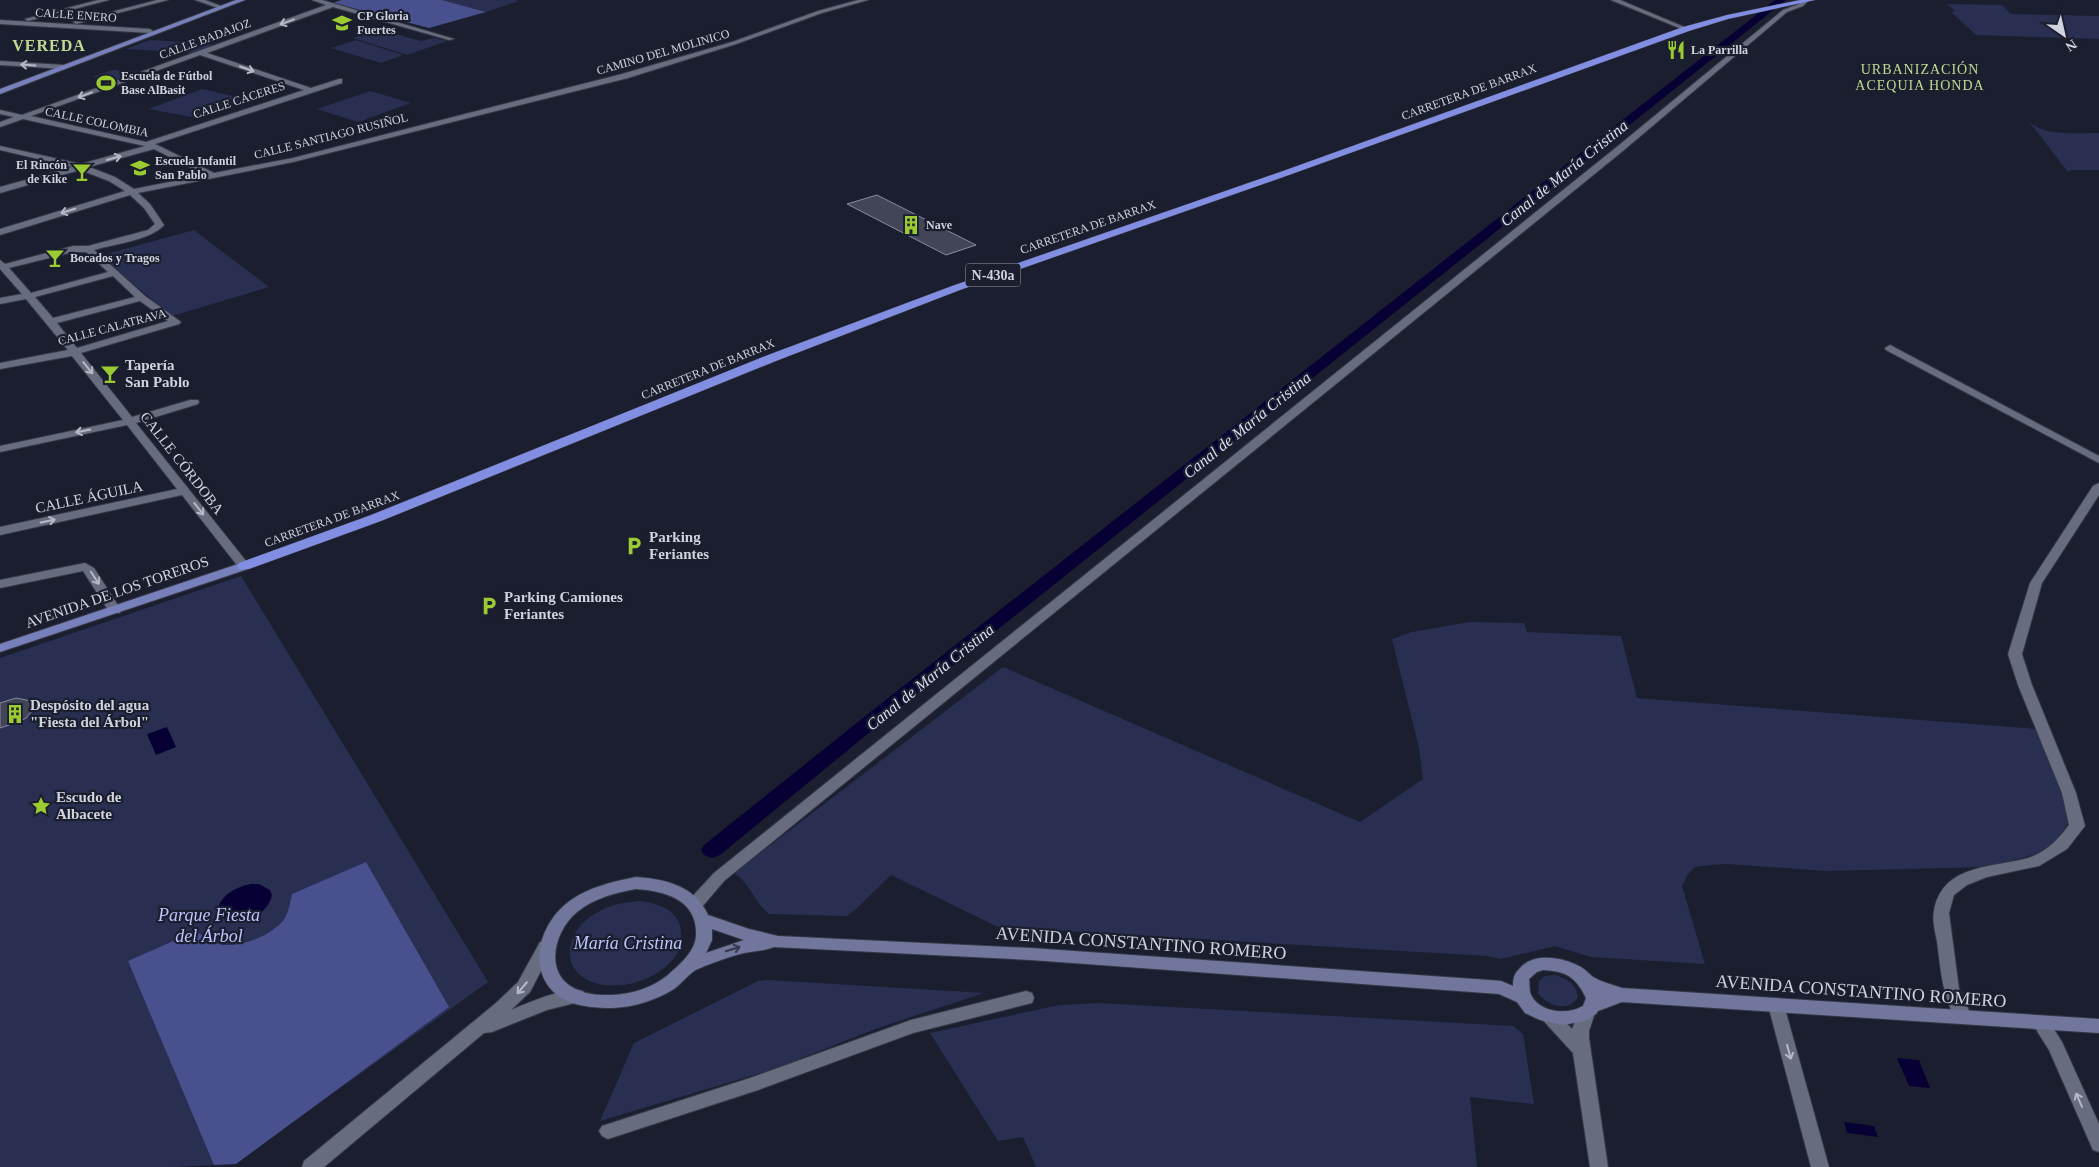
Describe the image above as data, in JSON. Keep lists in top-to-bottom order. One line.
{"streets":{"highway":["CARRETERA DE BARRAX","N-430a"],"main road":["AVENIDA DE LOS TOREROS"],"street":["CALLE ENERO","CALLE BADAJOZ","CAMINO DEL MOLINICO","CALLE CÁCERES","CALLE COLOMBIA","CALLE SANTIAGO RUSIÑOL","CALLE CALATRAVA","CALLE CÓRDOBA","CALLE ÁGUILA","AVENIDA CONSTANTINO ROMERO"]},"crossings":[["CALLE BADAJOZ","CALLE COLOMBIA"],["CAMINO DEL MOLINICO","CALLE SANTIAGO RUSIÑOL"],["CARRETERA DE BARRAX","CALLE CÓRDOBA"],["CARRETERA DE BARRAX","AVENIDA DE LOS TOREROS"],["CALLE CÁCERES","CALLE COLOMBIA"],["CALLE COLOMBIA","CALLE SANTIAGO RUSIÑOL"],["CALLE CALATRAVA","CALLE CÓRDOBA"],["CALLE CÓRDOBA","CALLE ÁGUILA"],["CALLE CÓRDOBA","AVENIDA DE LOS TOREROS"]],"one_way":["CALLE CÓRDOBA"],"districts":["VEREDA","URBANIZACIÓN ACEQUIA HONDA"],"water":["Canal de María Cristina"],"parks":["Parque Fiesta del Árbol","María Cristina"],"places":{"school or university":["CP Gloria Fuertes","Escuela Infantil San Pablo"],"restaurant":["La Parrilla"],"sports":["Escuela de Fútbol Base AlBasit"],"bar":["El Rincón de Kike","Bocados y Tragos","Tapería San Pablo"],"building":["Nave","Despósito del agua \"Fiesta del Árbol\""],"parking":["Parking Feriantes","Parking Camiones Feriantes"],"place":["Escudo de Albacete"]},"north":"bottom right"}
